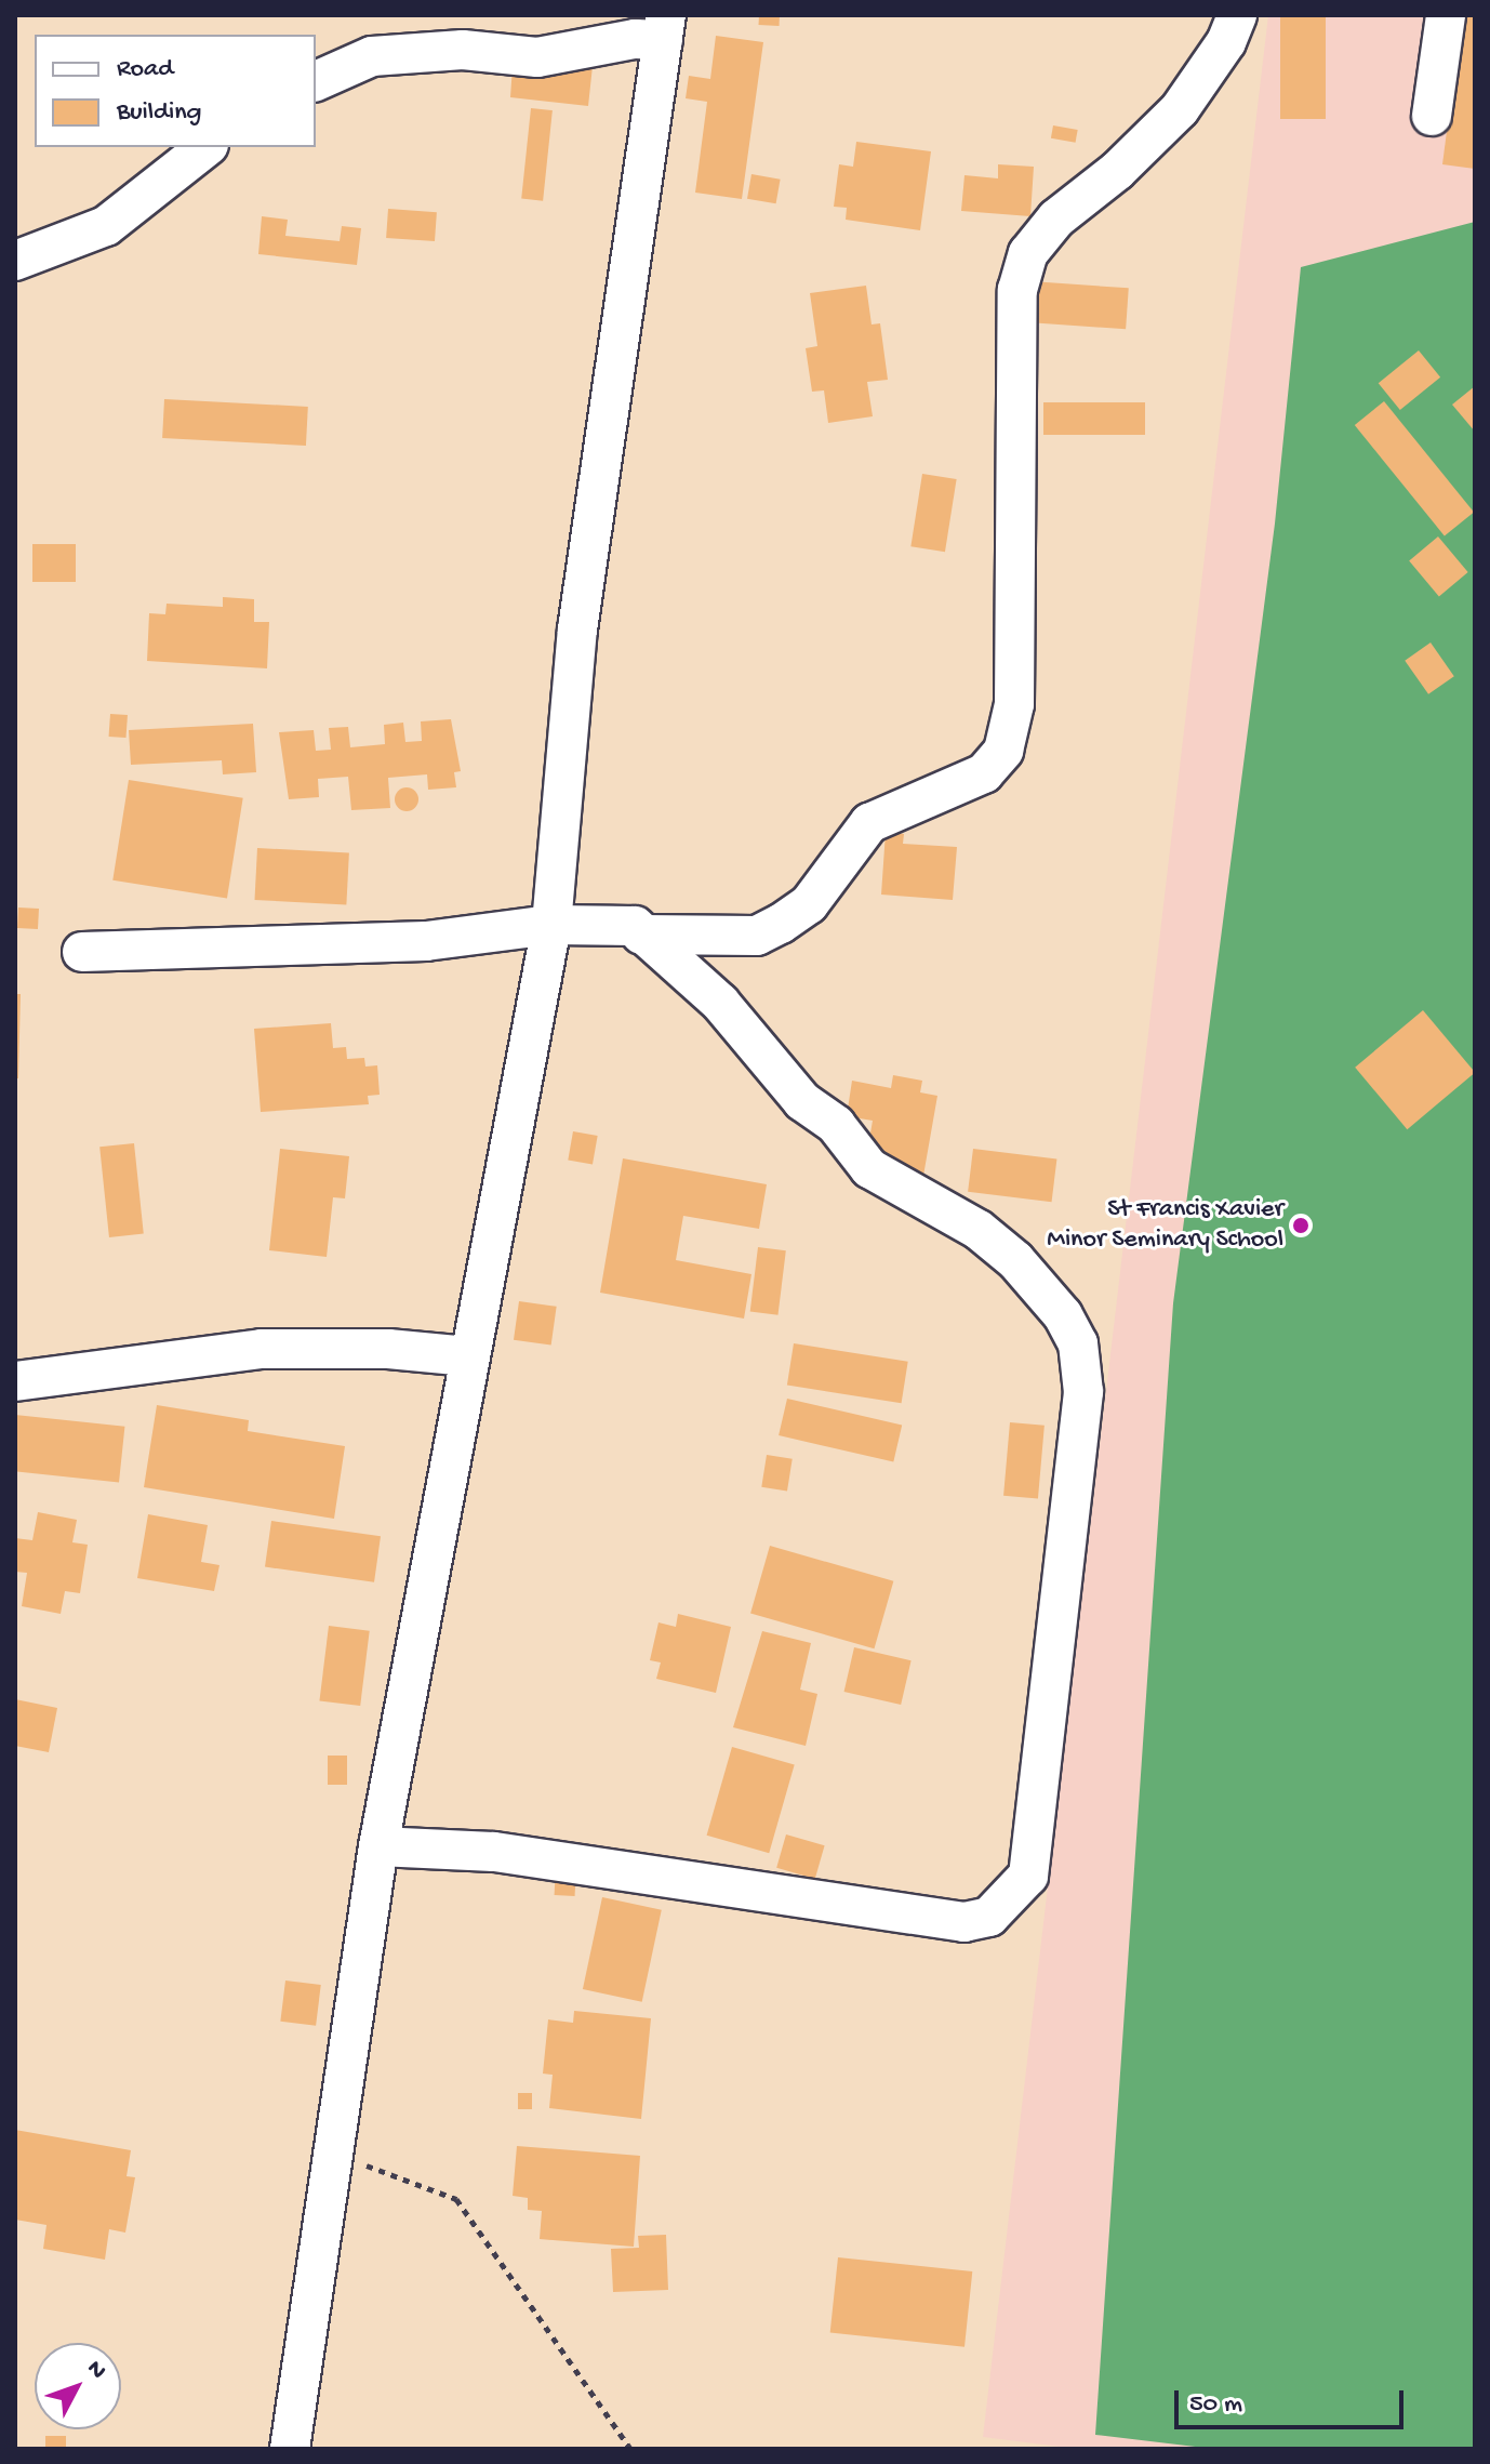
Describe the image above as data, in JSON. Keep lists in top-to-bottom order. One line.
{"places":["St Francis Xavier Minor Seminary School"],"legend":["Road","Building"],"scale_bar":"50 m","north":"top right"}
